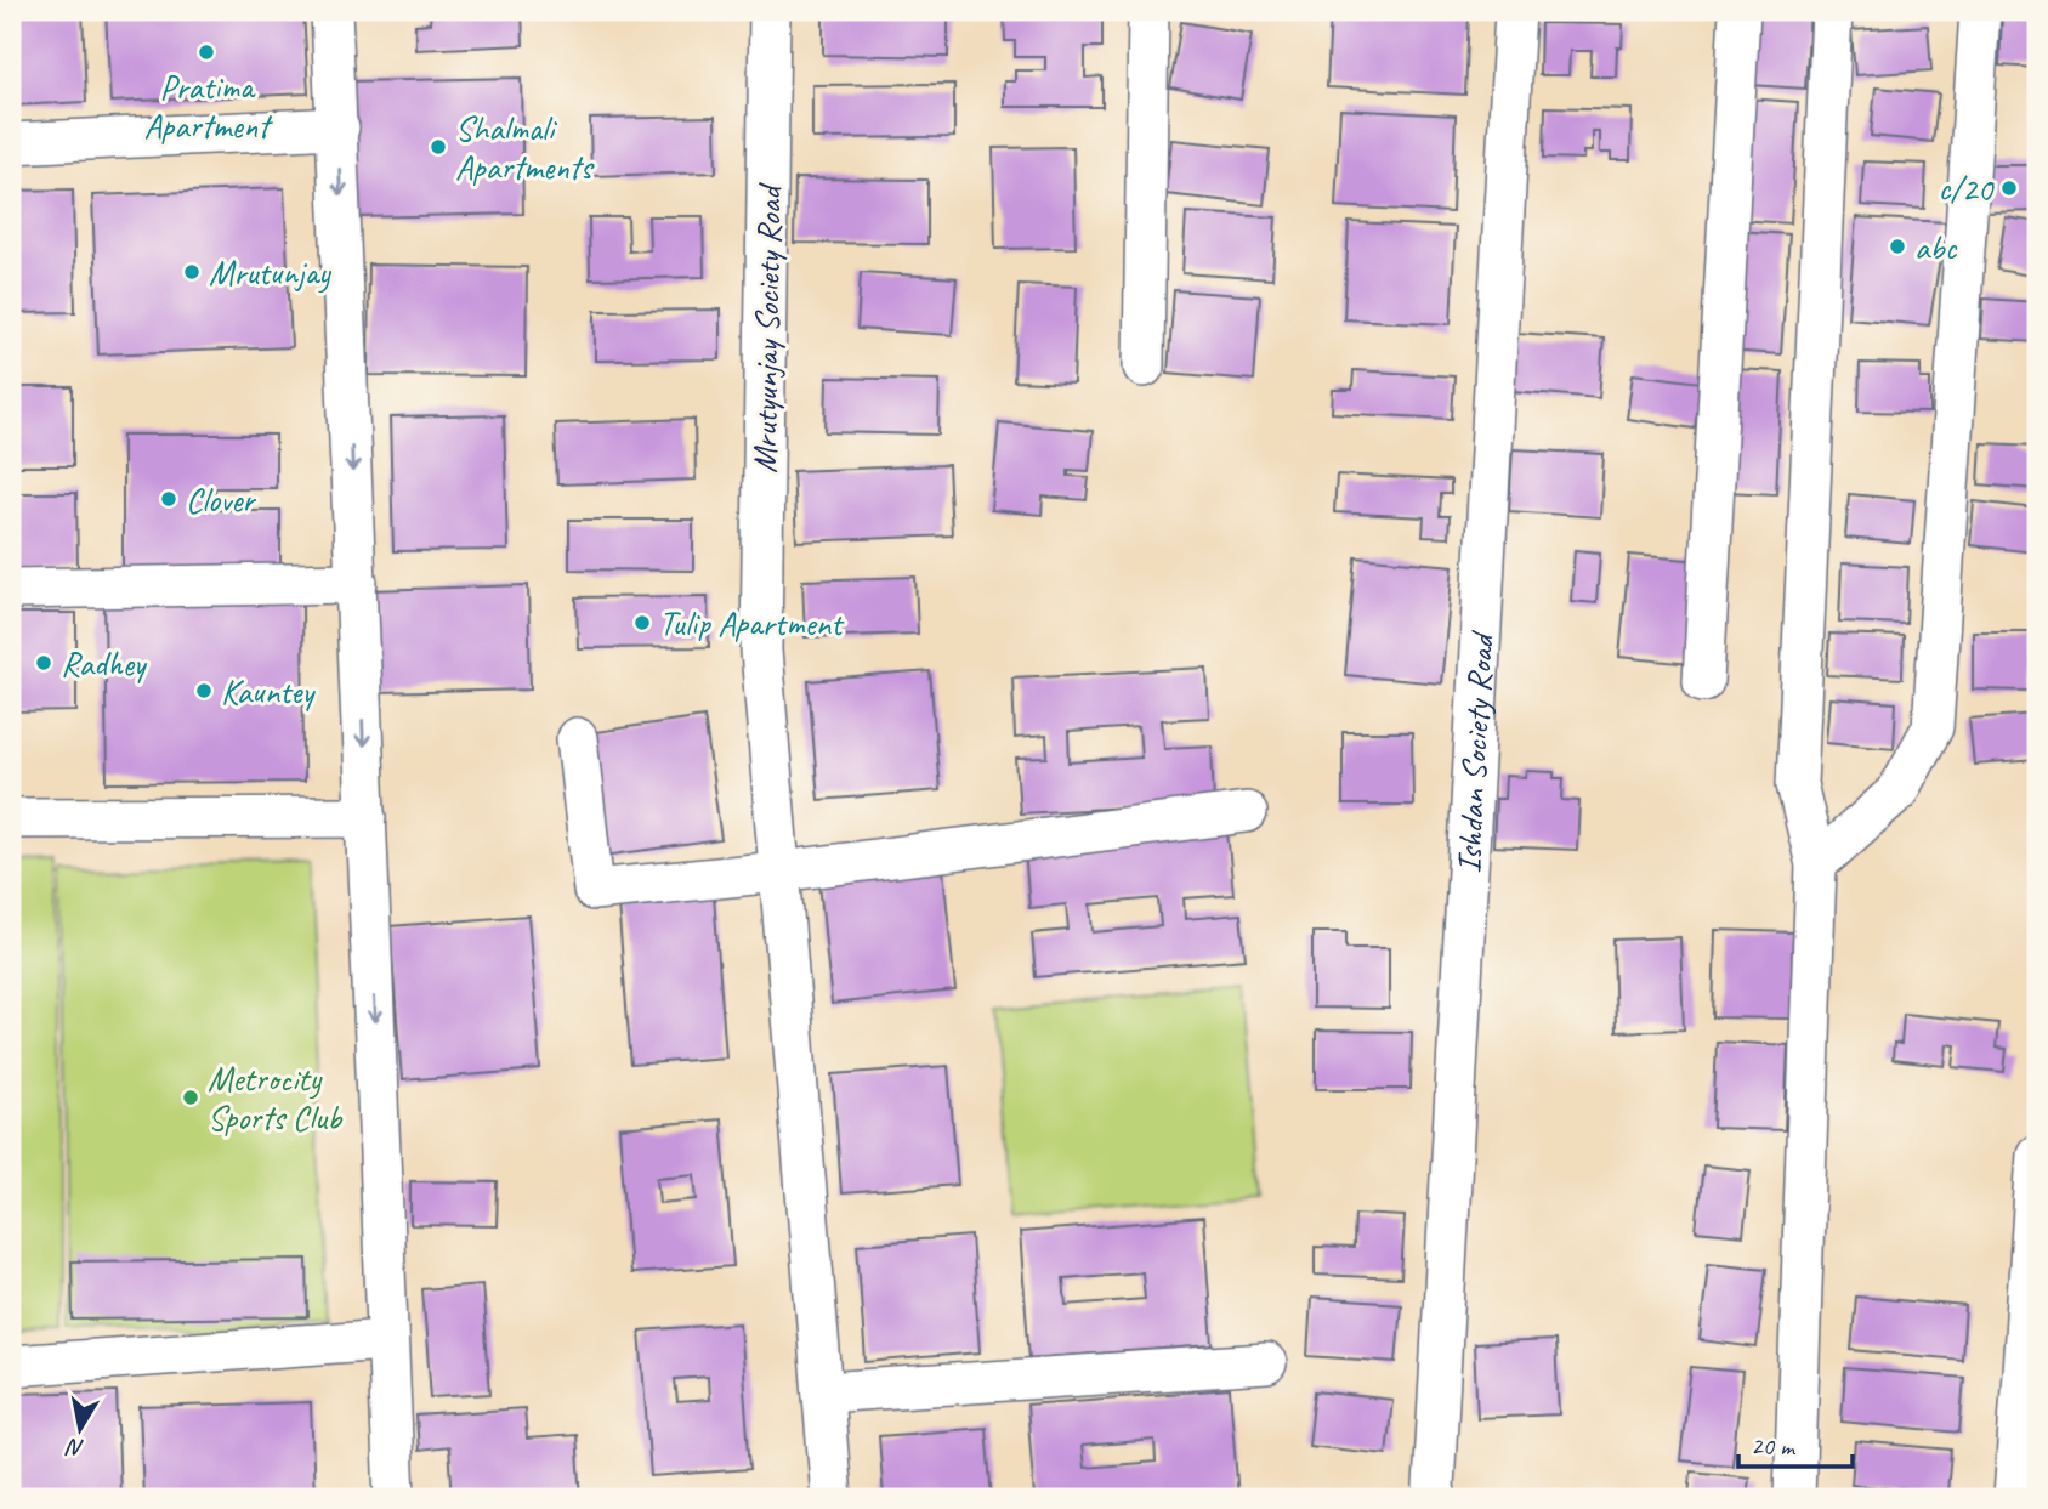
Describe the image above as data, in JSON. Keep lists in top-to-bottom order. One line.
{"streets":{"street":["Mrutyunjay Society Road","Ishdan Society Road"]},"places":["Pratima Apartment","Shalmali Apartments","c/20","abc","Mrutunjay","Clover","Tulip Apartment","Radhey","Kauntey","Metrocity Sports Club"],"scale_bar":"20 m","north":"bottom"}
